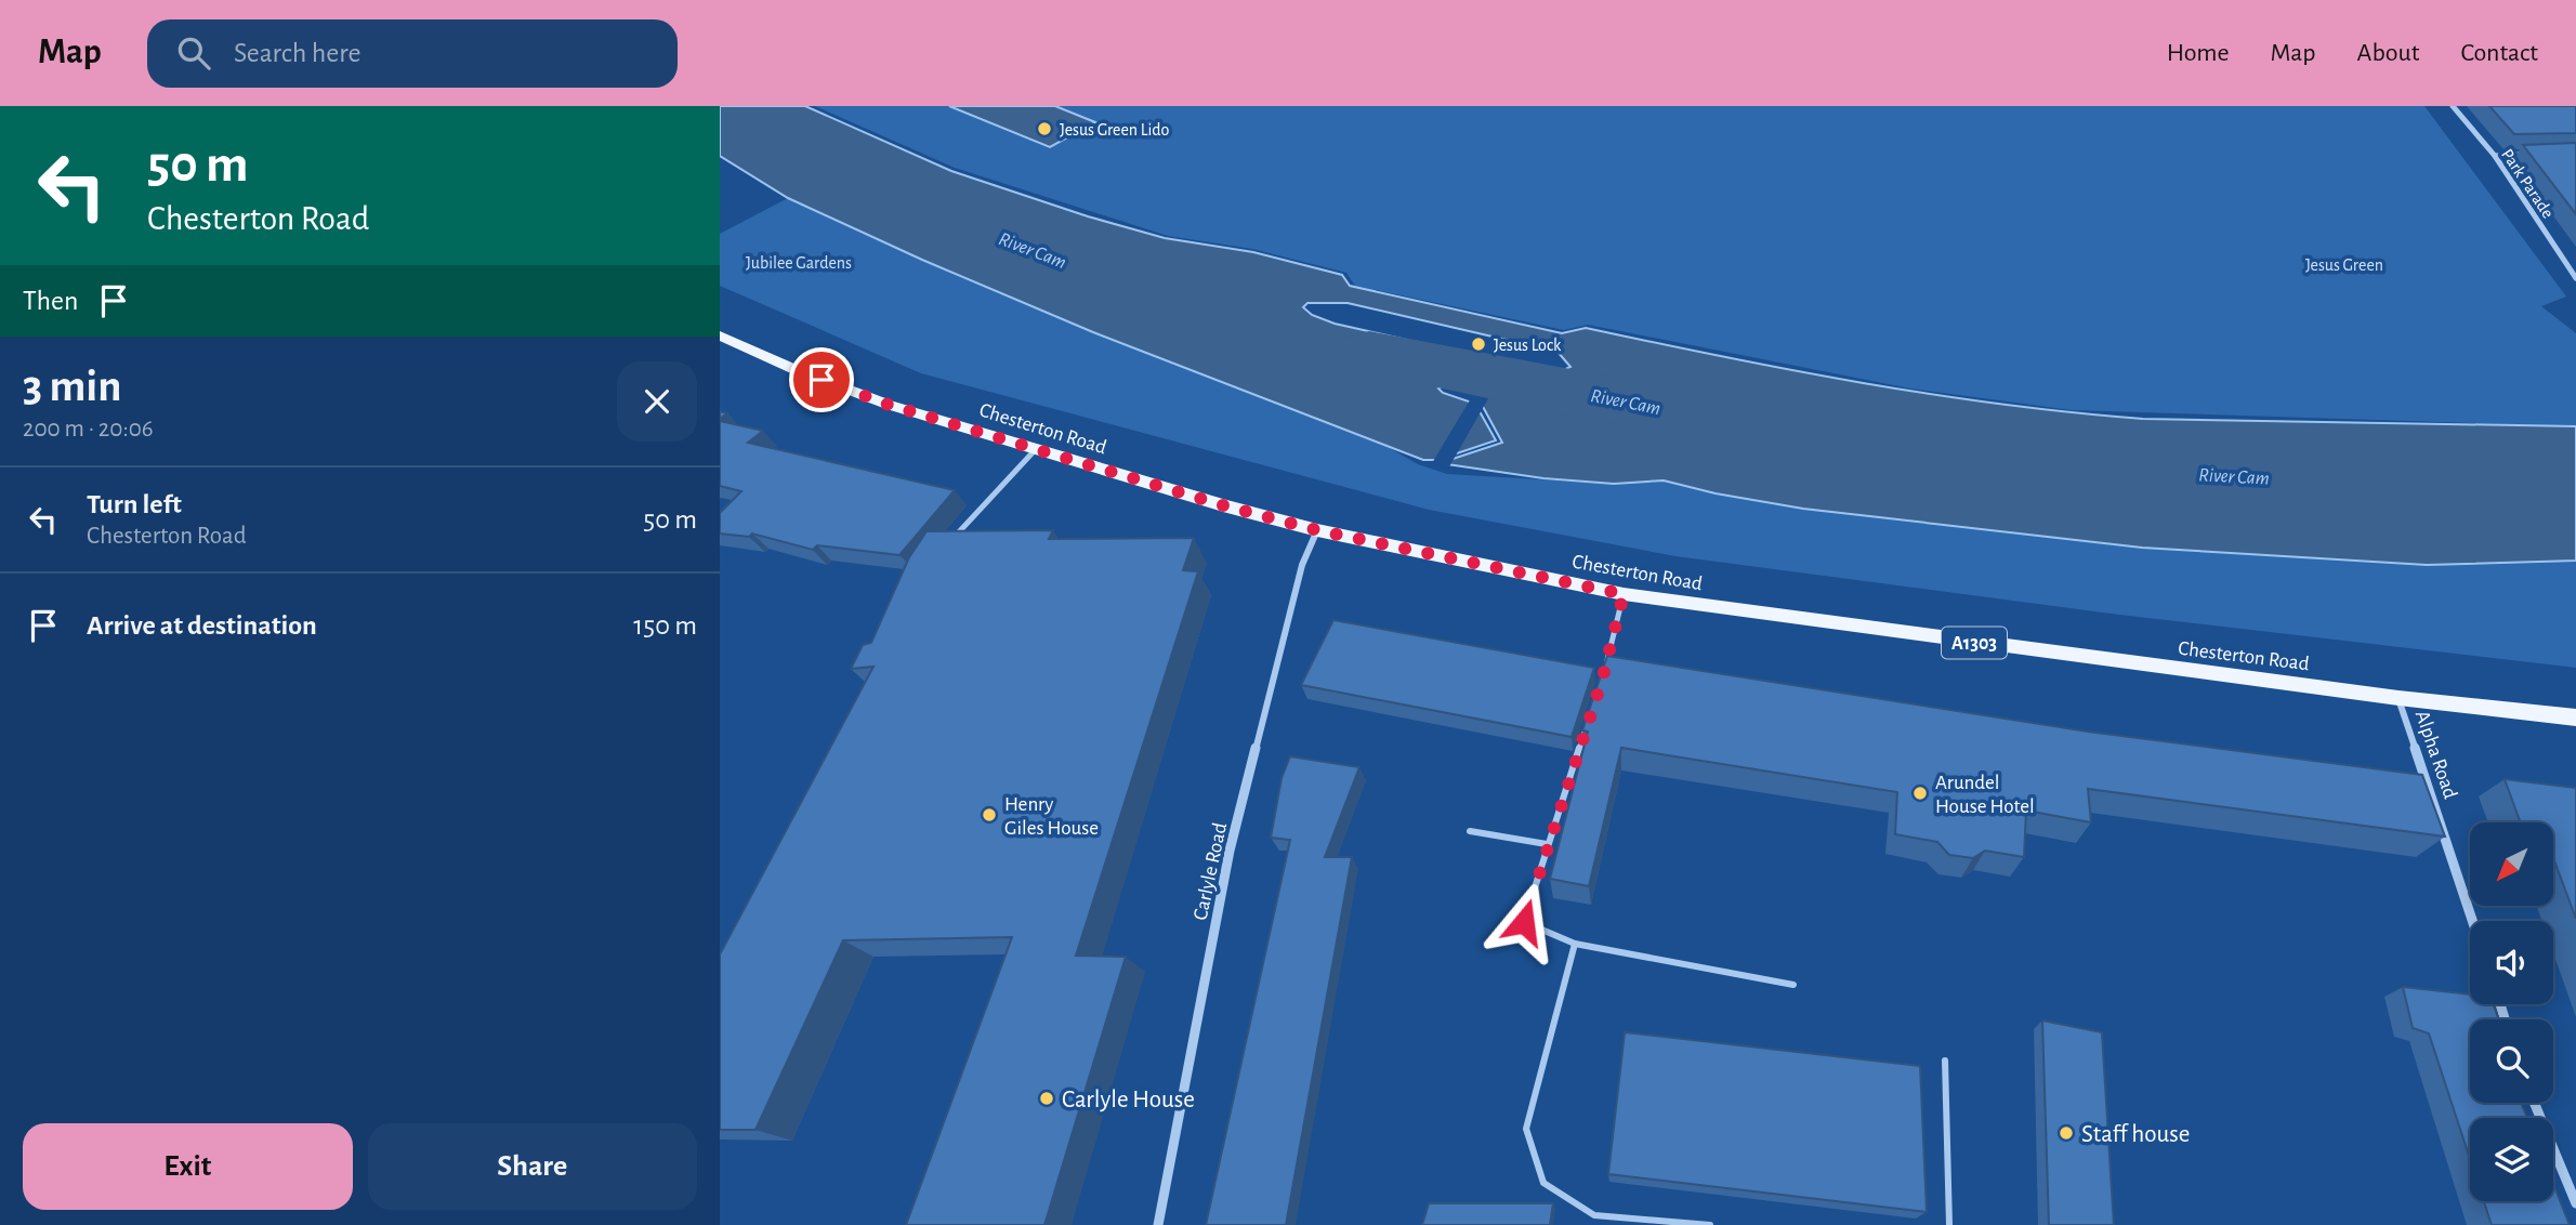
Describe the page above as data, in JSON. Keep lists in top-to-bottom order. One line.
{"streets":{"main road":["Chesterton Road","A1303"],"street":["Park Parade","Alpha Road","Carlyle Road"]},"crossings":[["Chesterton Road","Alpha Road"],["Chesterton Road","Carlyle Road"]],"water":["River Cam"],"parks":["Jubilee Gardens","Jesus Green"],"places":["Jesus Green Lido","Jesus Lock","Arundel House Hotel","Henry Giles House","Carlyle House","Staff house"],"north":"bottom left","page":{"header":"Map","search":"Search here","nav":["Home","Map","About","Contact"],"turn":["50 m","Chesterton Road"],"then":"Then","heading":["3 min","200 m · 20:06"],"list":[{"name":"Turn left","note":"Chesterton Road","value":"50 m"},{"name":"Arrive at destination","value":"150 m"}],"buttons":["Exit","Share"]}}
